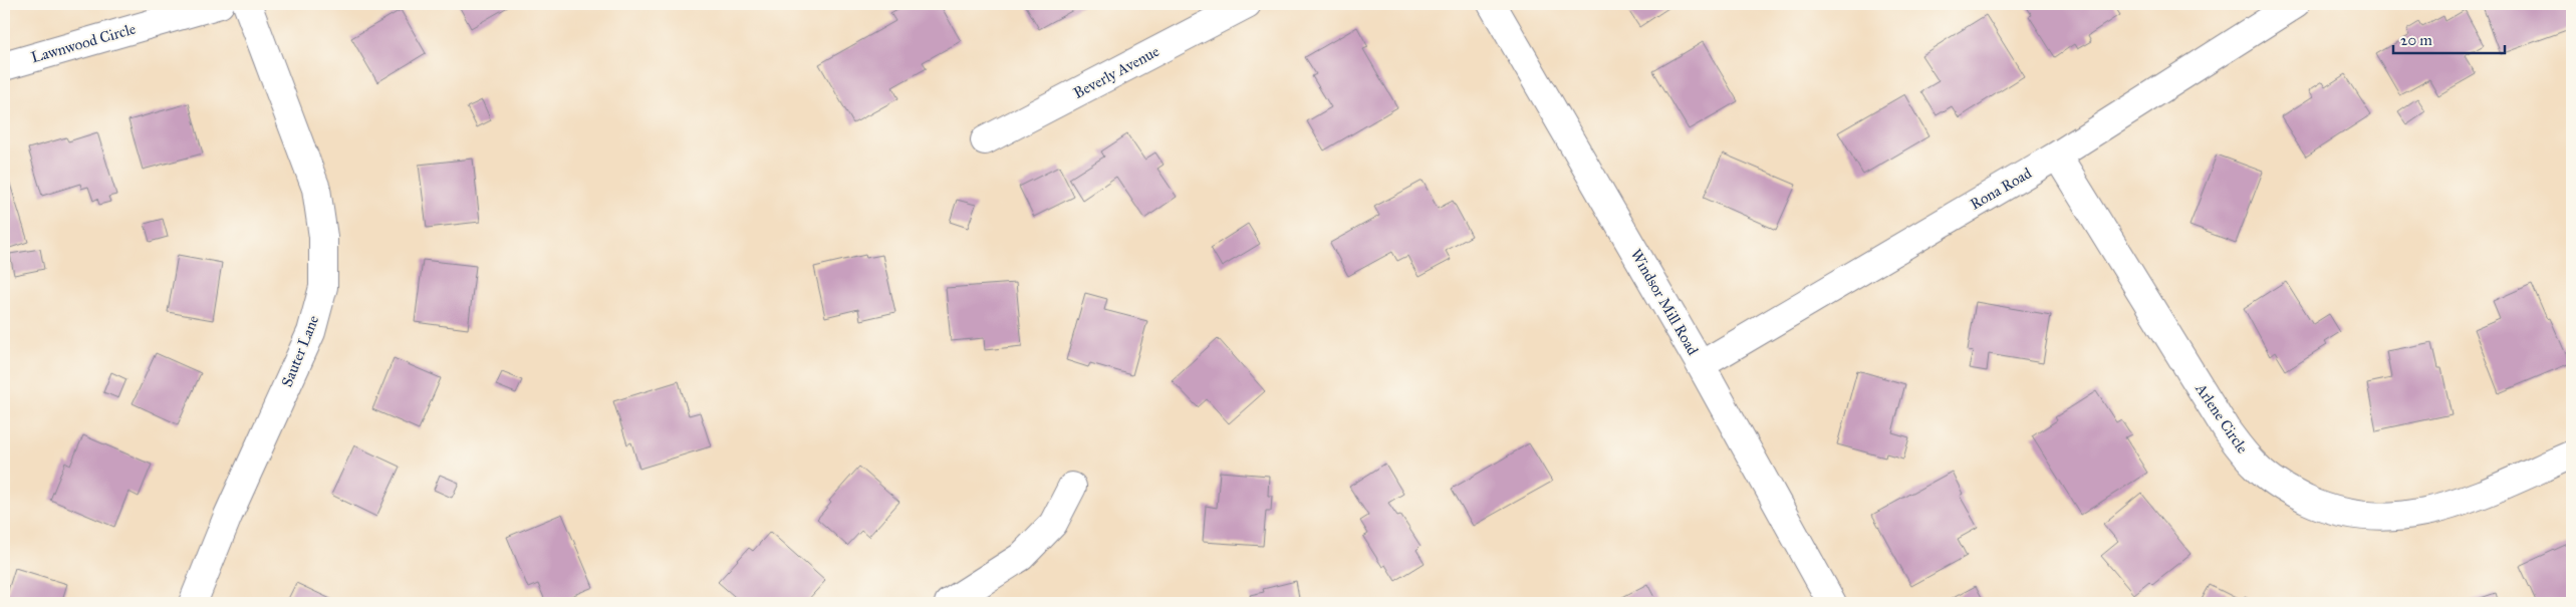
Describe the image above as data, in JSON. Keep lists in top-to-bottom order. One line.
{"streets":{"street":["Lawnwood Circle","Beverly Avenue","Rona Road","Windsor Mill Road","Sauter Lane","Arlene Circle"]},"crossings":[["Rona Road","Windsor Mill Road"],["Rona Road","Arlene Circle"]],"scale_bar":"20 m"}
